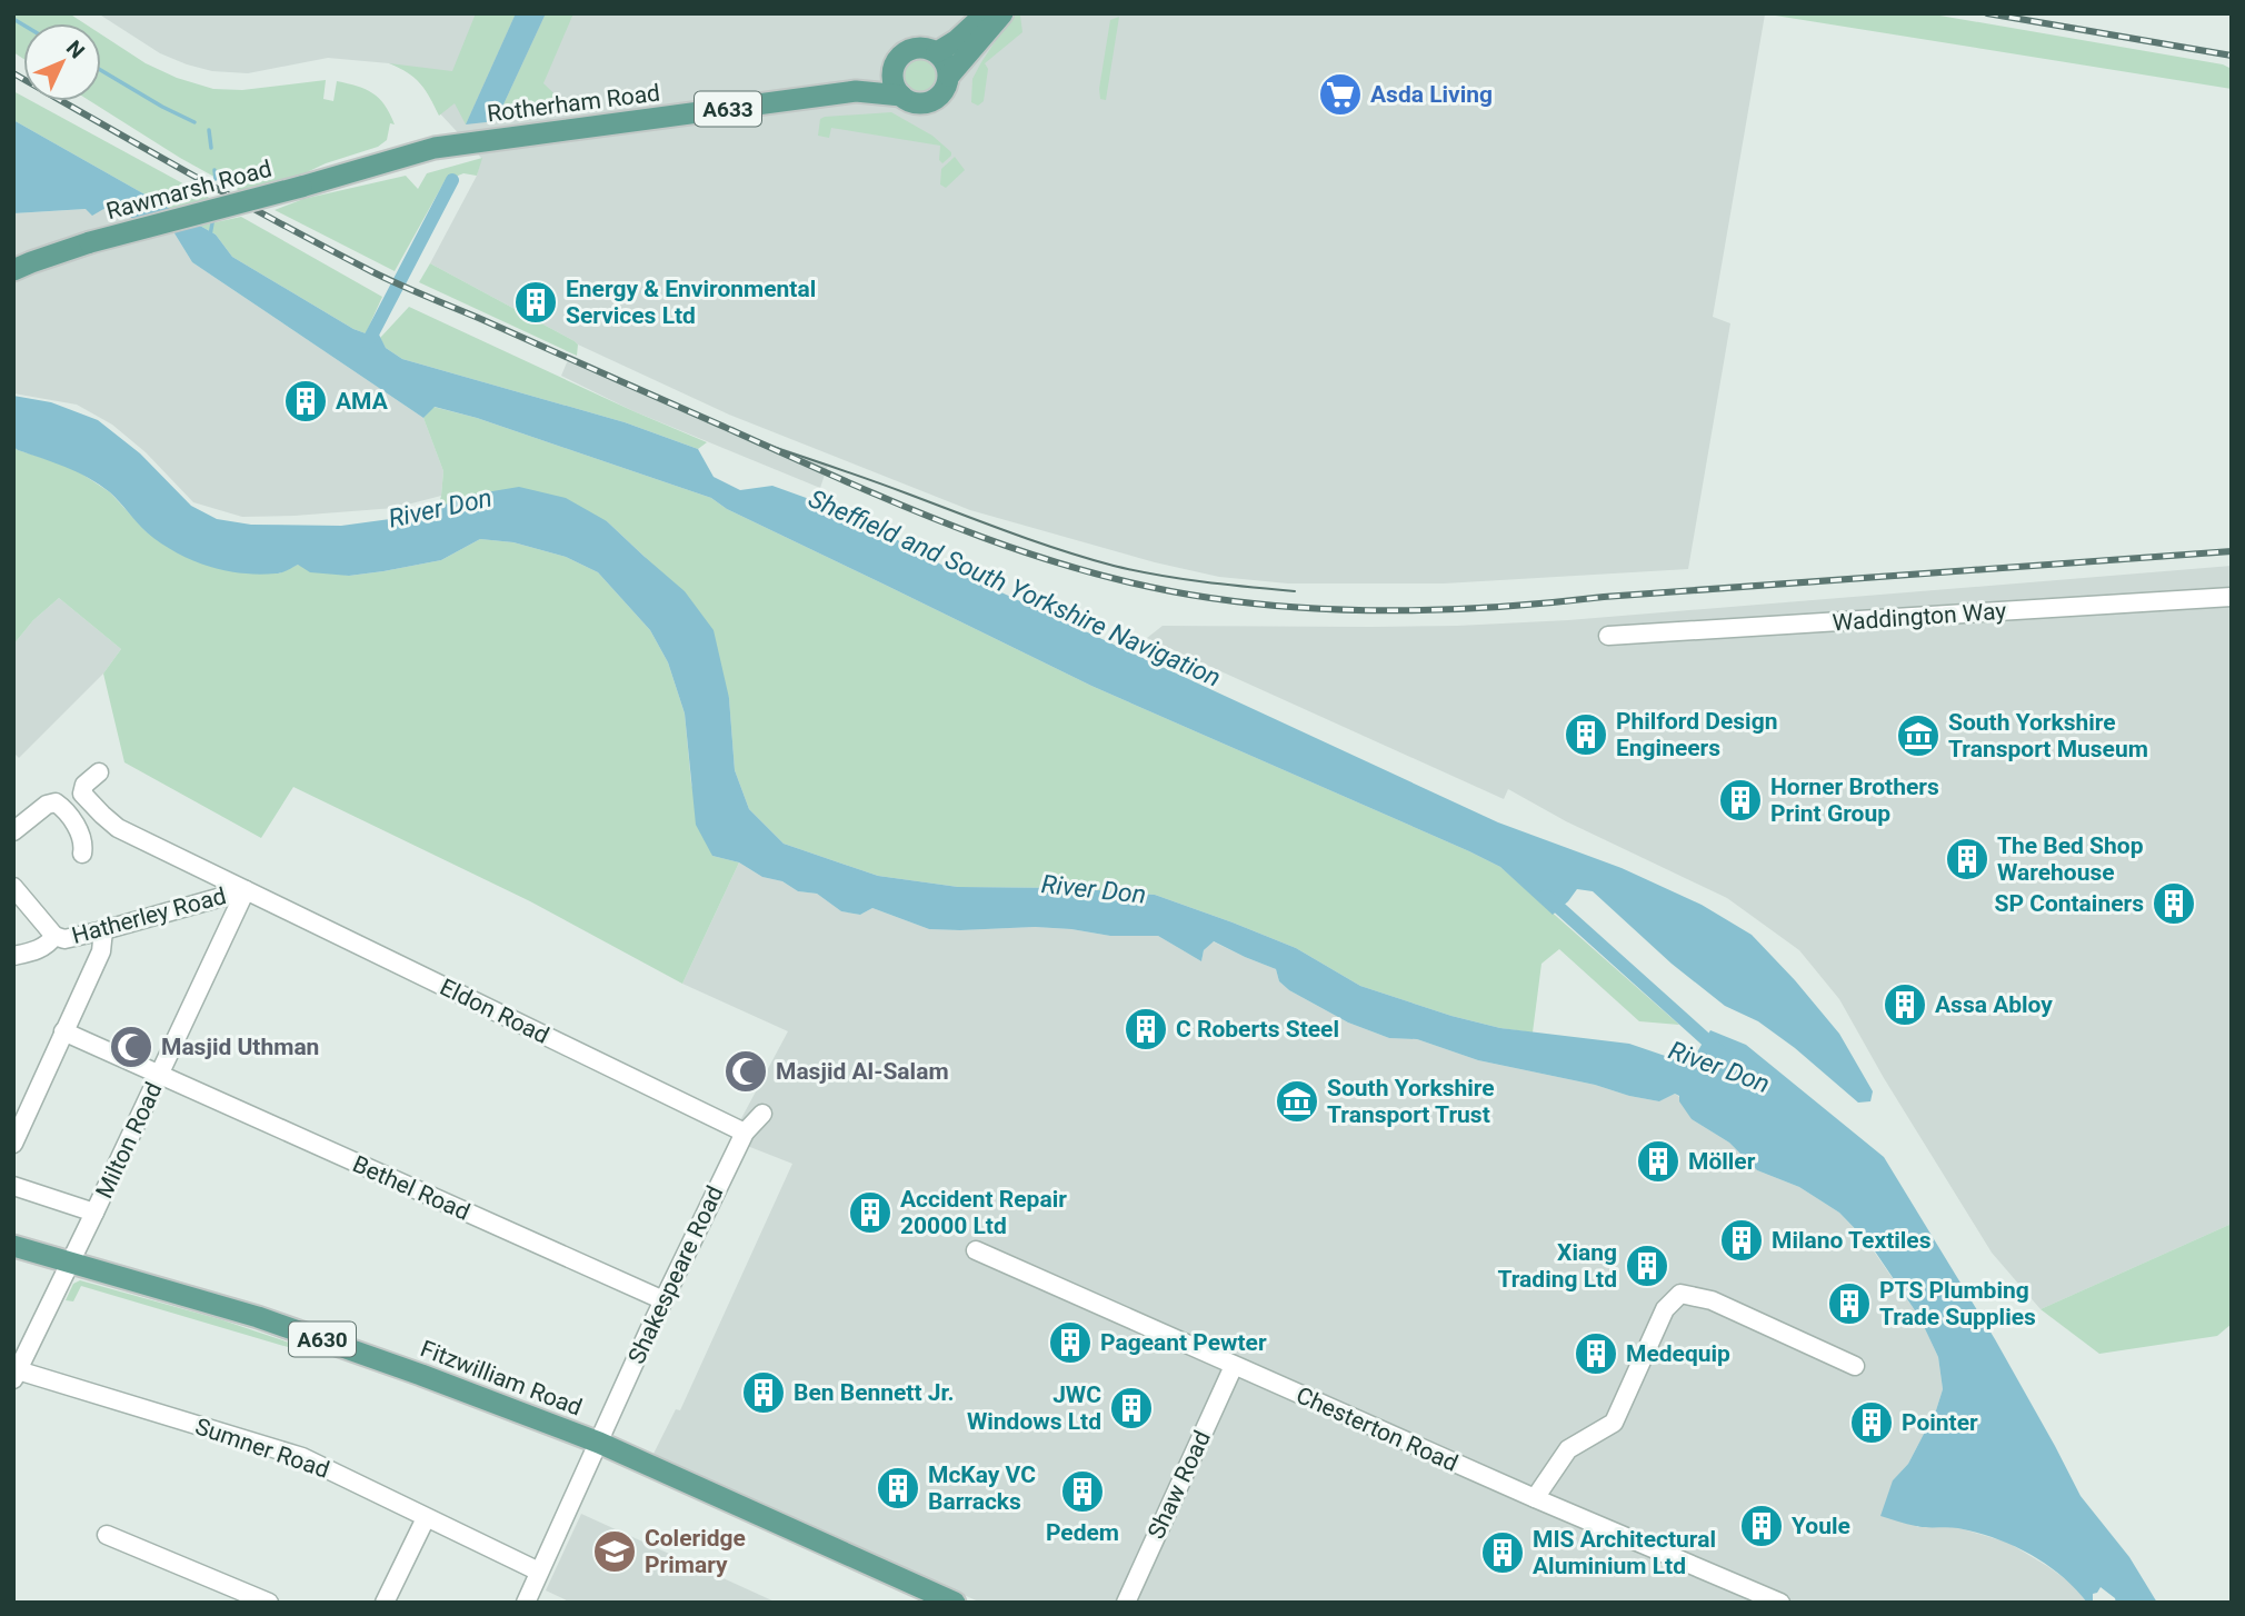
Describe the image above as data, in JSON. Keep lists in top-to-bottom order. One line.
{"streets":{"main road":["Rotherham Road","A633","Rawmarsh Road","A630","Fitzwilliam Road"],"street":["Waddington Way","Hatherley Road","Eldon Road","Milton Road","Bethel Road","Shakespeare Road","Chesterton Road","Sumner Road","Shaw Road"]},"crossings":[["Rotherham Road","Rawmarsh Road"],["Hatherley Road","Eldon Road"],["Hatherley Road","Milton Road"],["Eldon Road","Milton Road"],["Eldon Road","Shakespeare Road"],["Milton Road","Bethel Road"],["Milton Road","Fitzwilliam Road"],["Milton Road","Sumner Road"],["Bethel Road","Shakespeare Road"],["Shakespeare Road","Fitzwilliam Road"],["Shakespeare Road","Sumner Road"],["Chesterton Road","Shaw Road"]],"water":["River Don","Sheffield and South Yorkshire Navigation"],"places":{"supermarket":["Asda Living"],"building":["Energy & Environmental Services Ltd","AMA","Philford Design Engineers","Horner Brothers Print Group","The Bed Shop Warehouse","SP Containers","Assa Abloy","C Roberts Steel","Möller","Accident Repair 20000 Ltd","Milano Textiles","Xiang Trading Ltd","PTS Plumbing Trade Supplies","Pageant Pewter","Medequip","Ben Bennett Jr.","JWC Windows Ltd","Pointer","McKay VC Barracks","Pedem","Youle","MIS Architectural Aluminium Ltd"],"museum":["South Yorkshire Transport Museum","South Yorkshire Transport Trust"],"mosque":["Masjid Uthman","Masjid Al-Salam"],"school or university":["Coleridge Primary"]},"north":"top right"}
